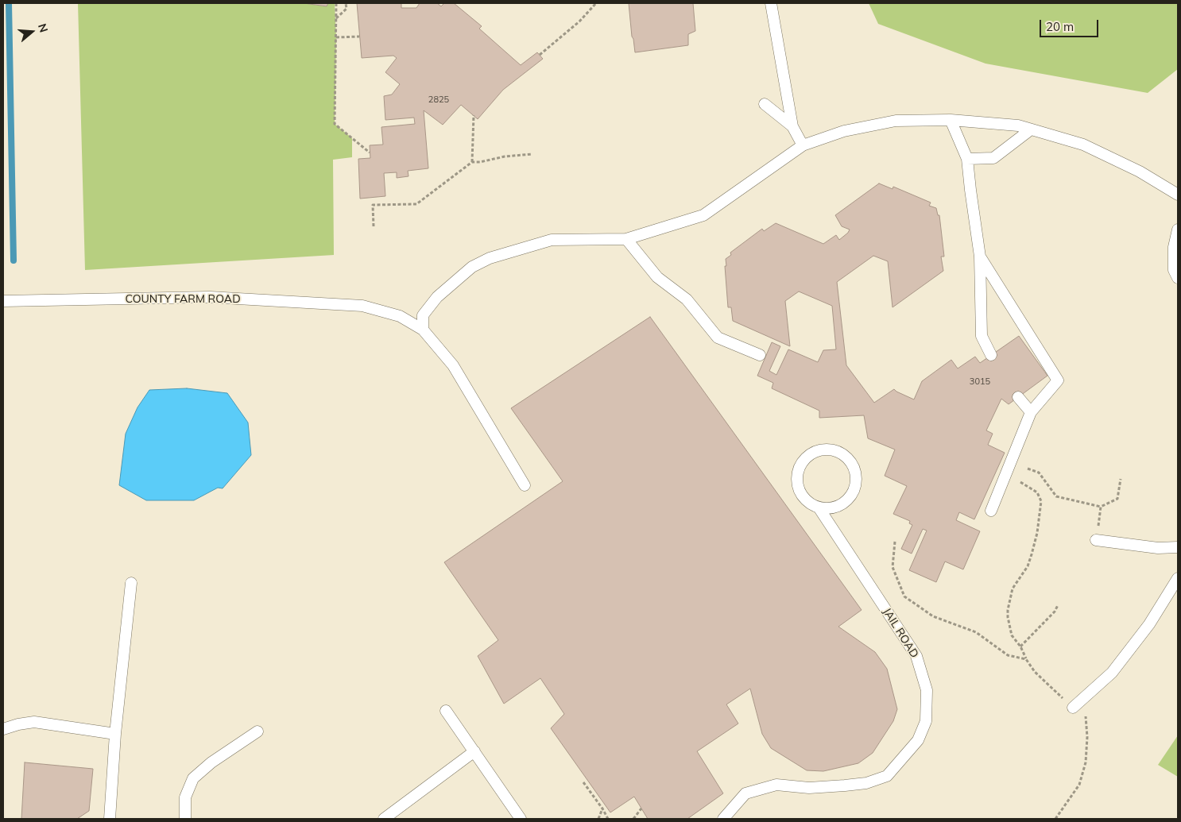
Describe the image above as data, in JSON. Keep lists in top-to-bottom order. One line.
{"streets":{"lane":["COUNTY FARM ROAD","JAIL ROAD"]},"house_numbers":["2825","3015"],"scale_bar":"20 m","north":"right"}
